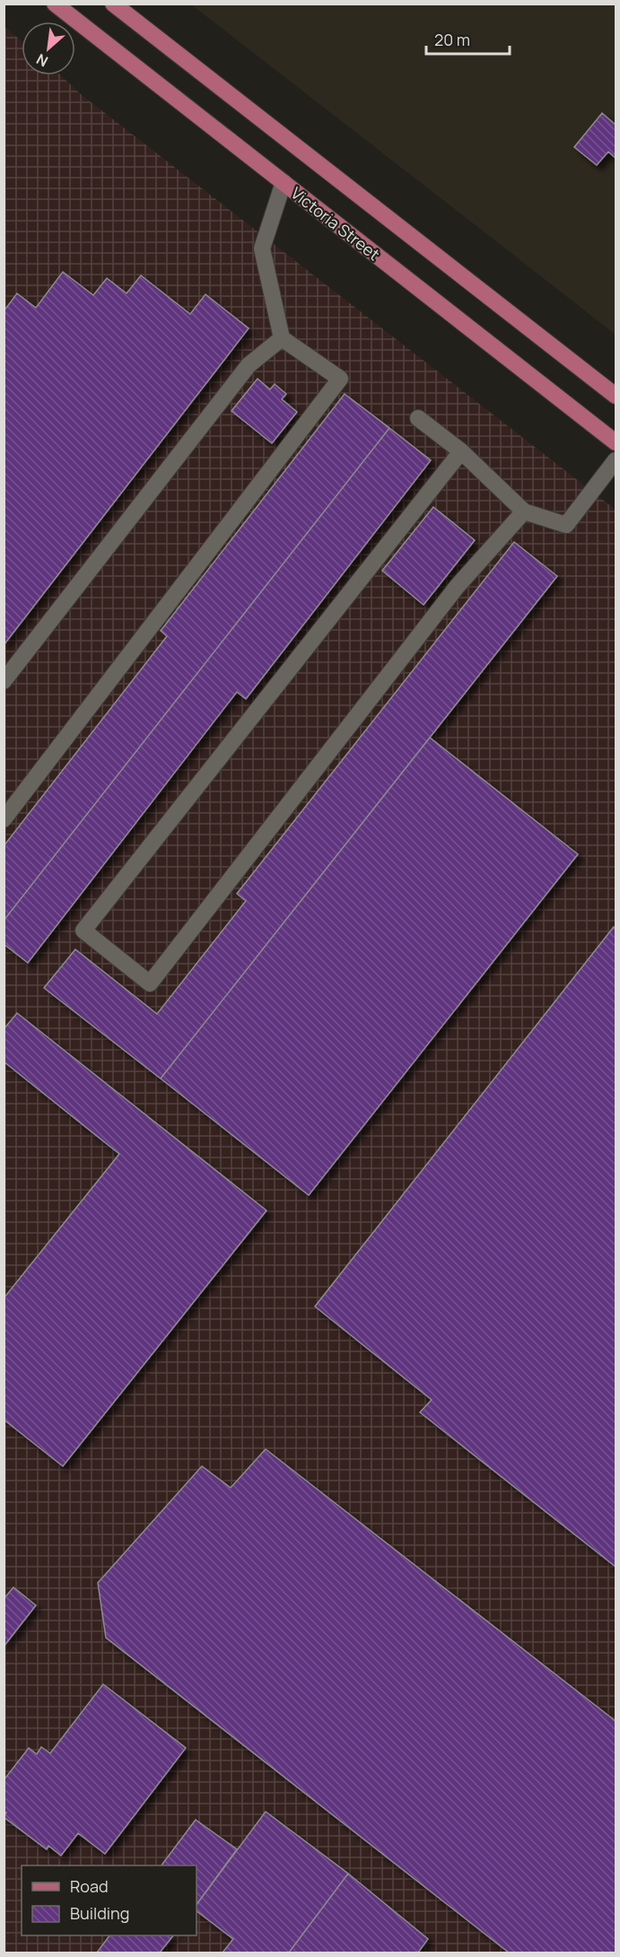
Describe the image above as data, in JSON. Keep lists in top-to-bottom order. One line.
{"streets":{"main road":["Victoria Street"]},"legend":["Road","Building"],"scale_bar":"20 m","north":"bottom left"}
